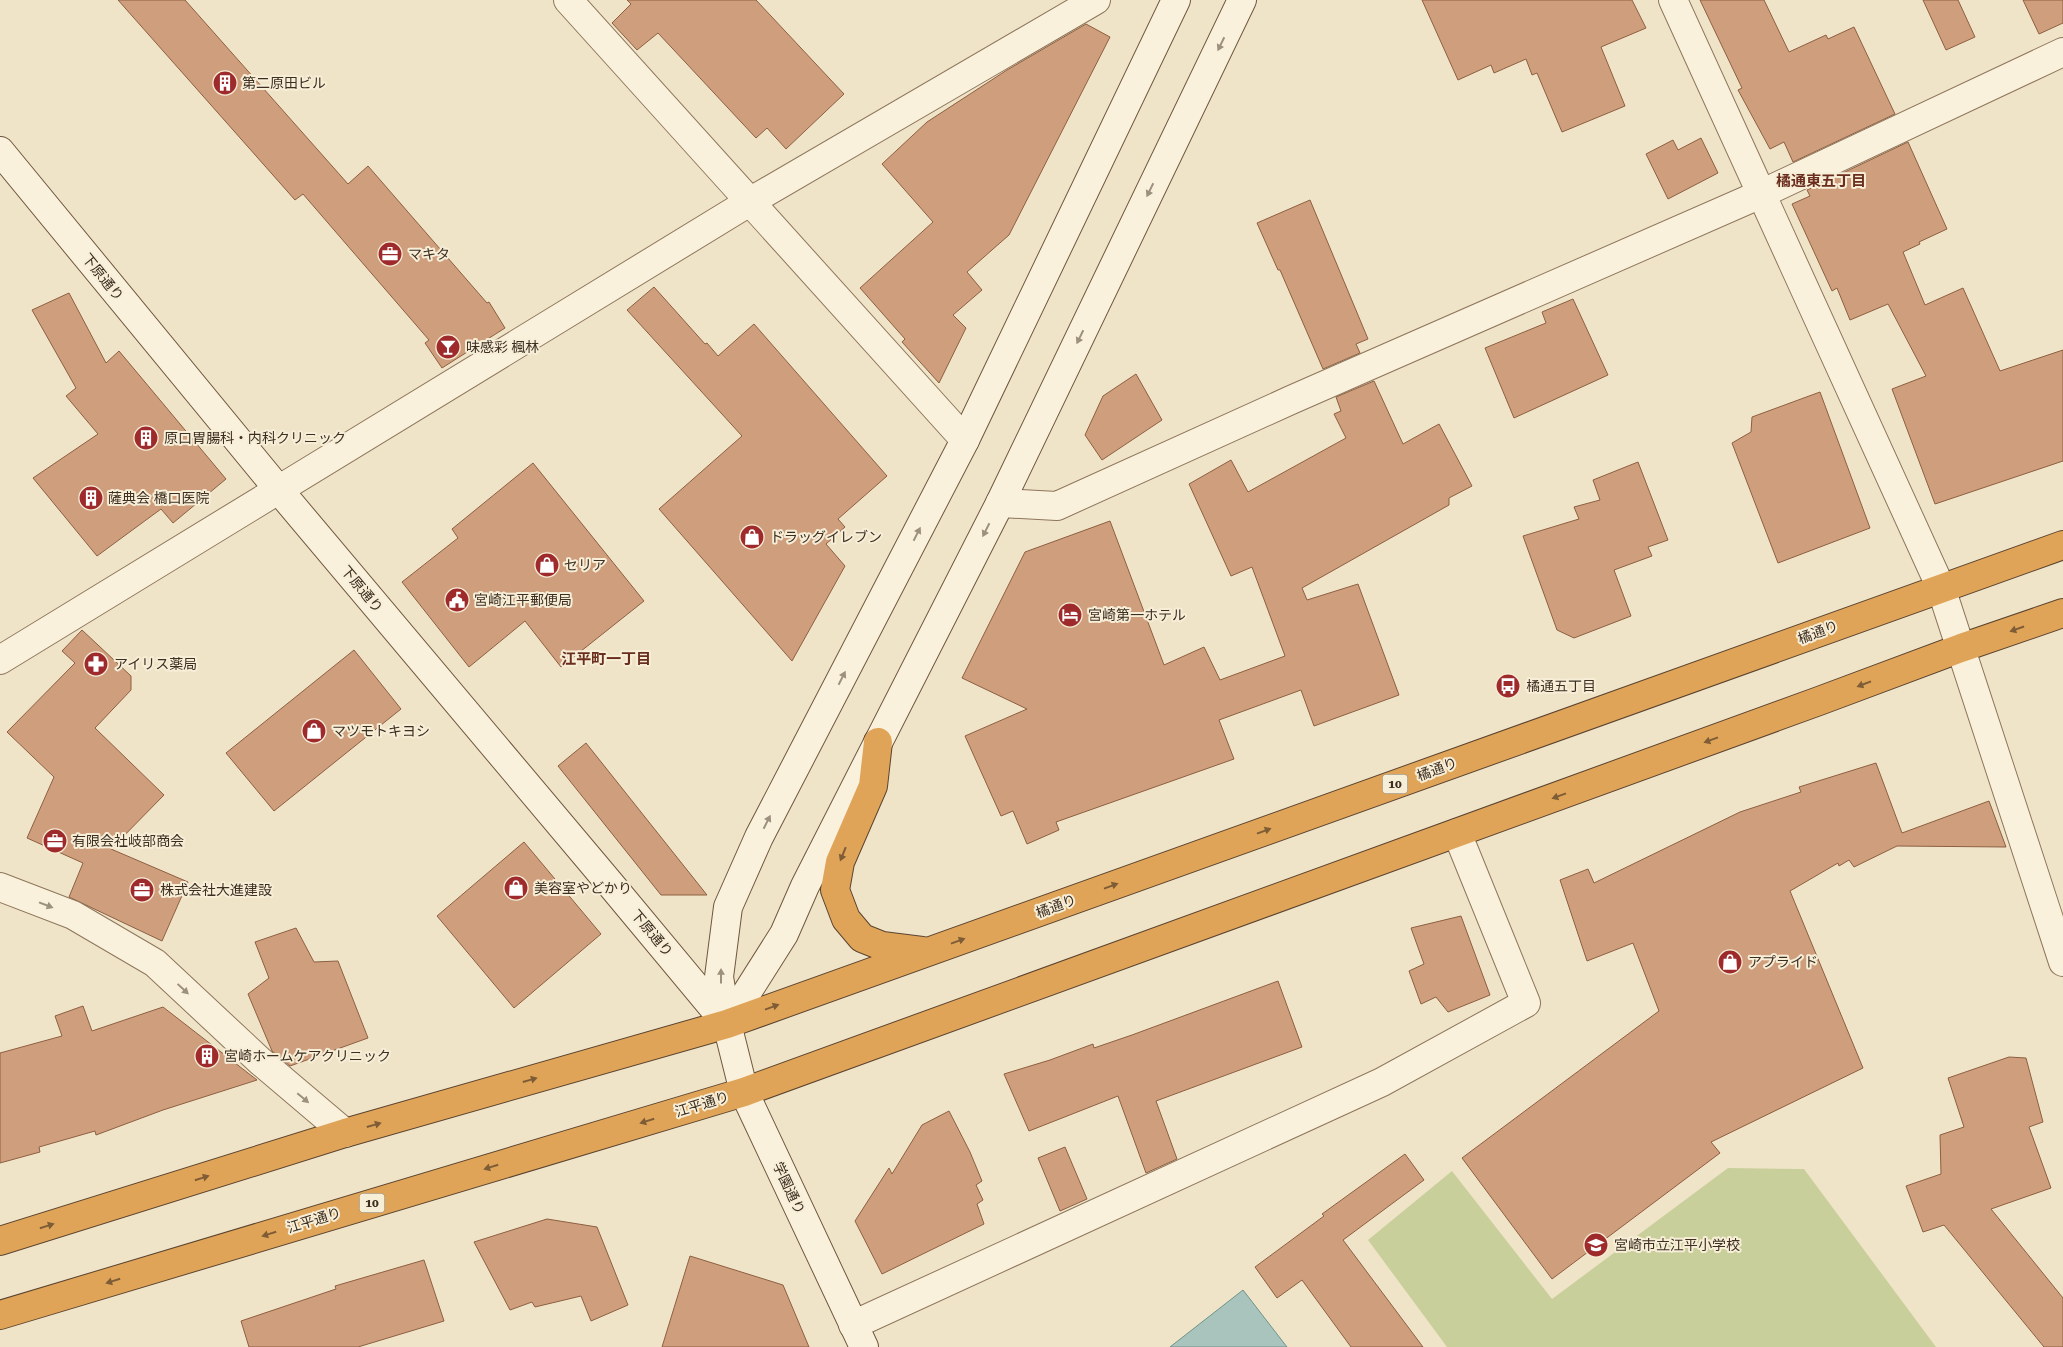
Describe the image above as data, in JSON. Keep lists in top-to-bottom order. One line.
{"streets":{"highway":["橘通り","10","江平通り"],"street":["下原通り","学園通り"]},"crossings":[["下原通り","橘通り"],["下原通り","10"],["下原通り","学園通り"],["橘通り","10"],["橘通り","学園通り"],["10","江平通り"],["10","学園通り"],["江平通り","学園通り"]],"districts":["橘通東五丁目","江平町一丁目"],"places":{"building":["第二原田ビル","原口胃腸科・内科クリニック","薩典会 橋口医院","宮崎ホームケアクリニック"],"office":["マキタ","有限会社岐部商会","株式会社大進建設"],"bar":["味感彩 楓林"],"shop":["ドラッグイレブン","セリア","マツモトキヨシ","美容室やどかり","アプライド"],"public building":["宮崎江平郵便局"],"hotel":["宮崎第一ホテル"],"pharmacy":["アイリス薬局"],"bus stop":["橘通五丁目"],"school or university":["宮崎市立江平小学校"]}}
